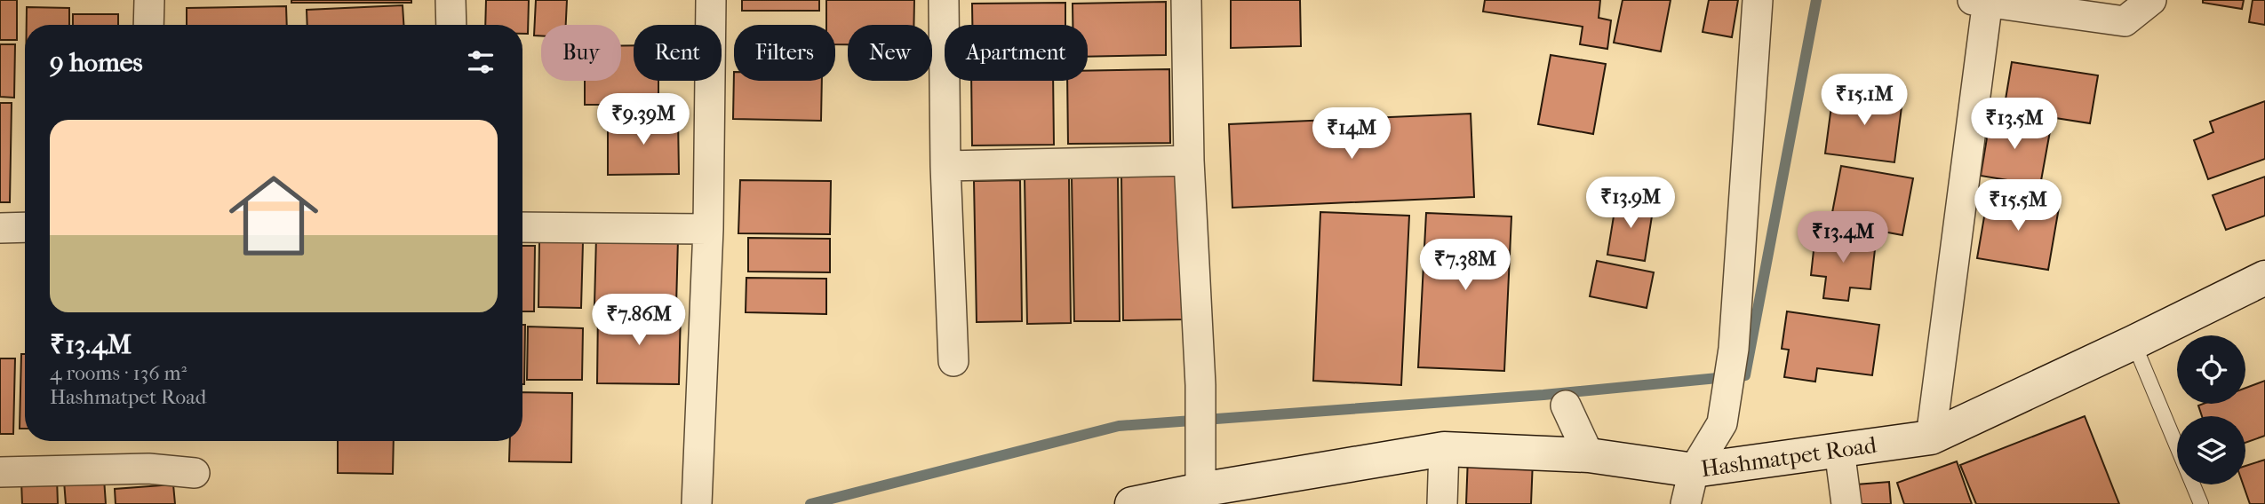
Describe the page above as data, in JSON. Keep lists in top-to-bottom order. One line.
{"streets":{"main road":["Hashmatpet Road"]},"page":{"chip":["Buy","Rent","Filters","New","Apartment"],"heading":"9 homes","price":["₹15.1M","₹9.39M","₹13.5M","₹14M","₹13.9M","₹15.5M","₹13.4M","₹7.38M","₹7.86M"],"list":[{"name":"₹13.4M","note":"4 rooms · 136 m² · Hashmatpet Road"}]}}
